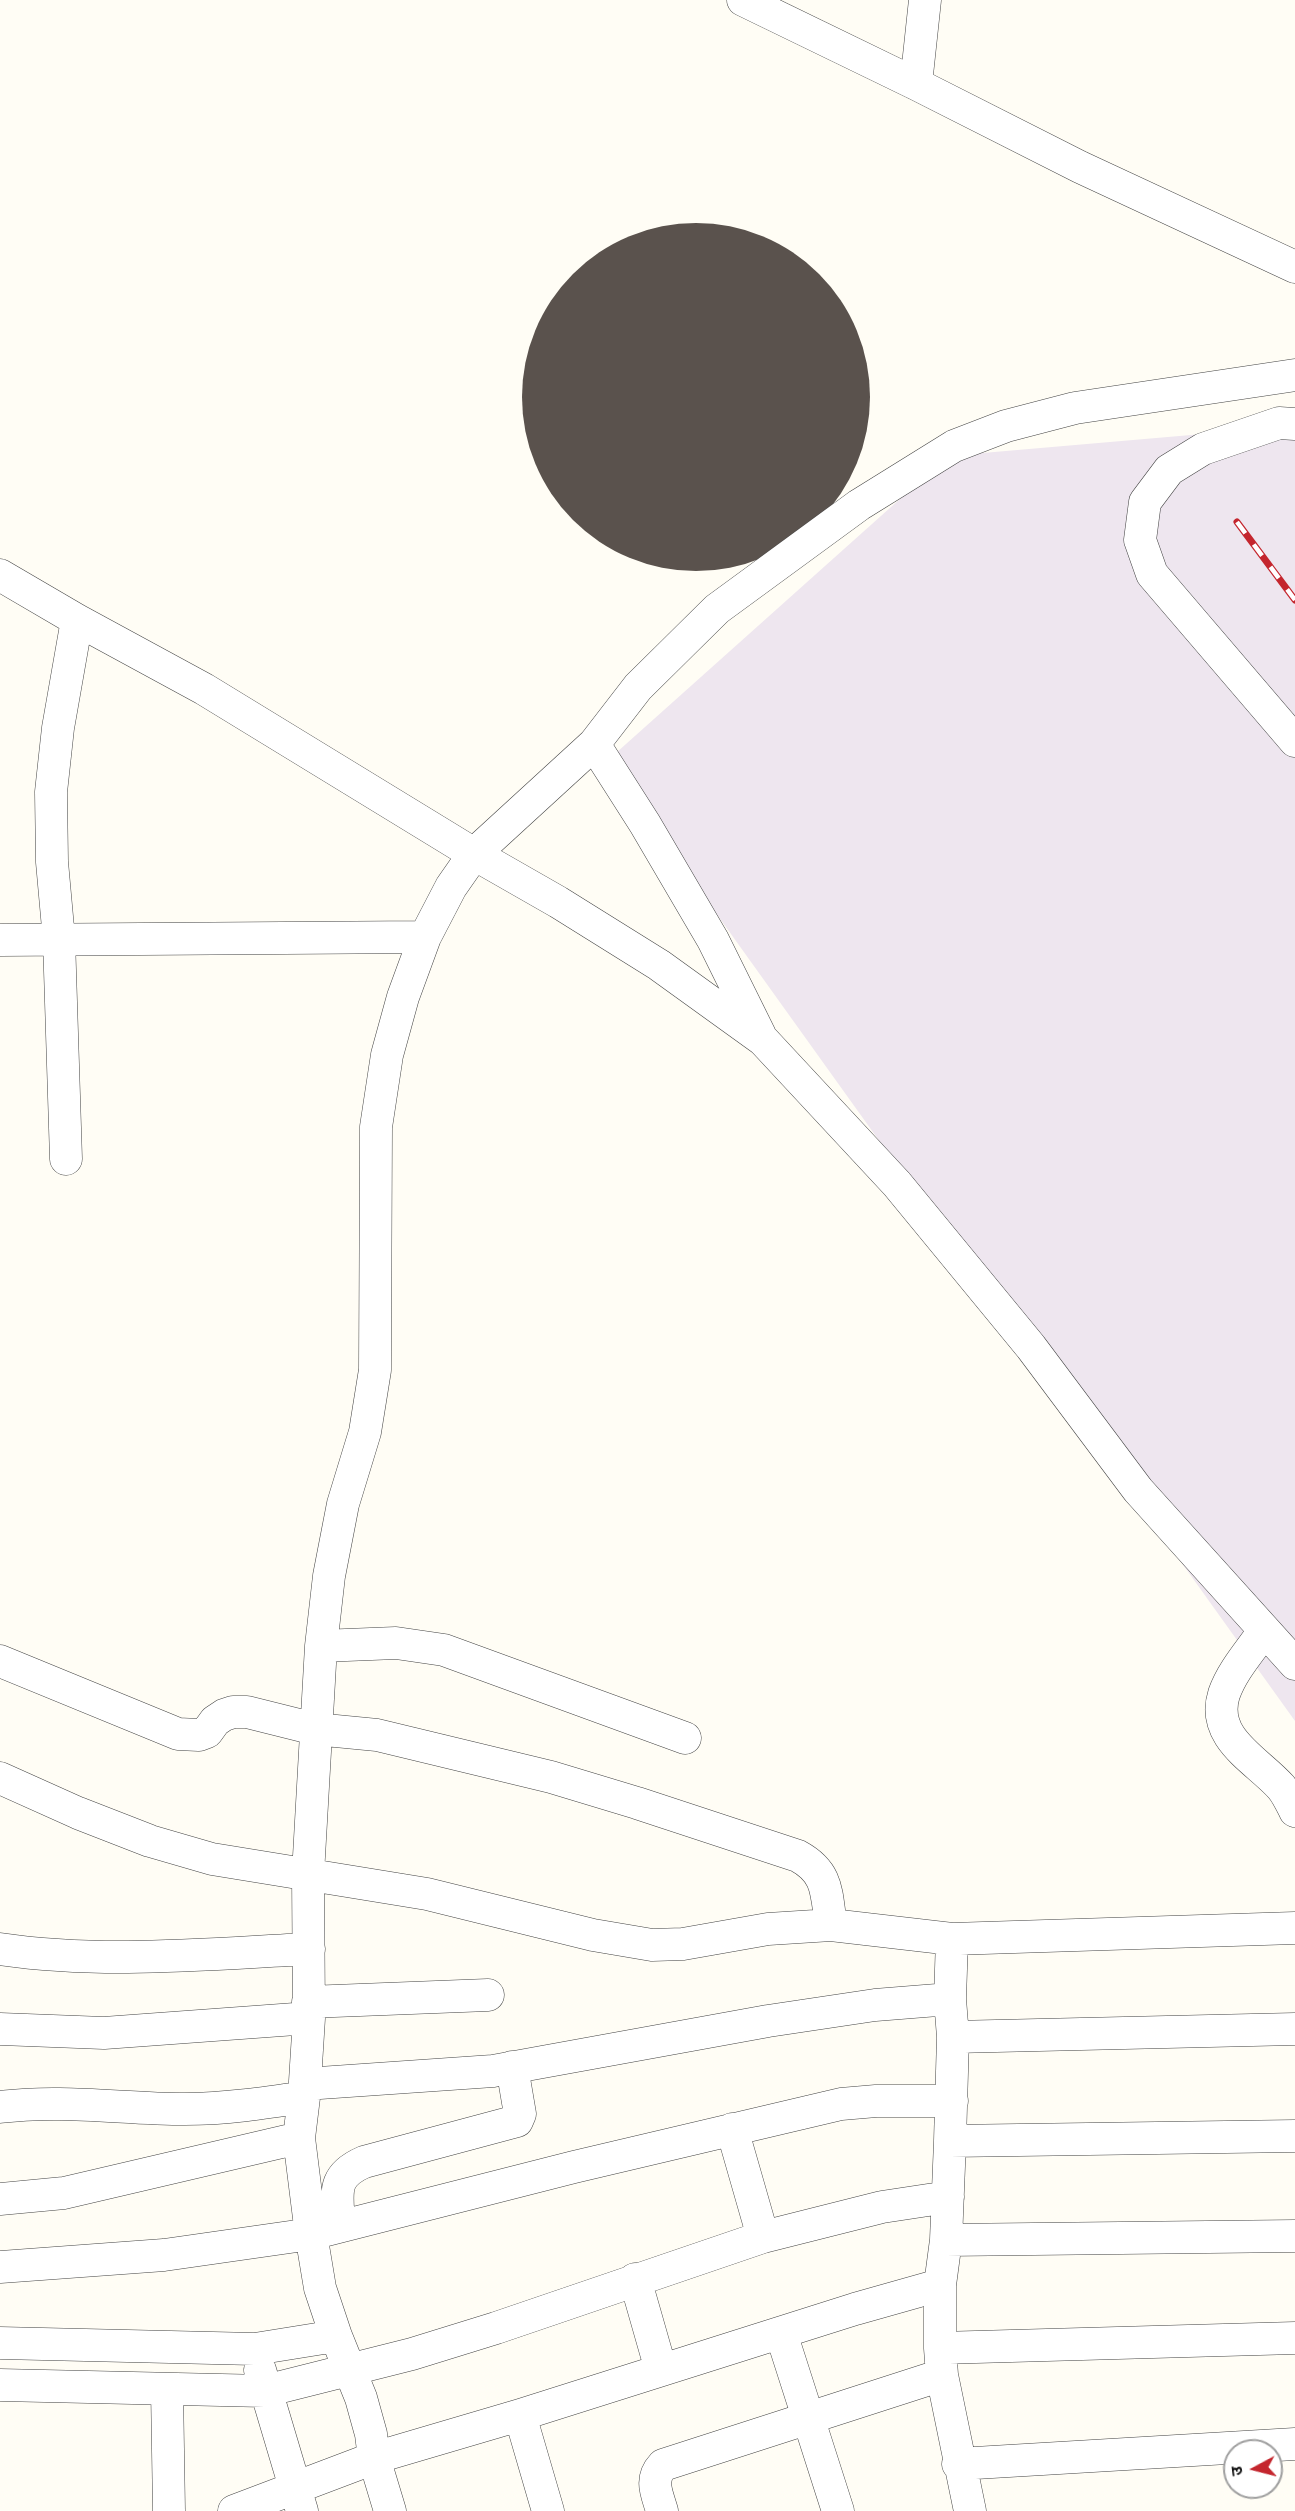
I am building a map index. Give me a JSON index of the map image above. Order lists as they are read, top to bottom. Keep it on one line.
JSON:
{"north":"left"}
